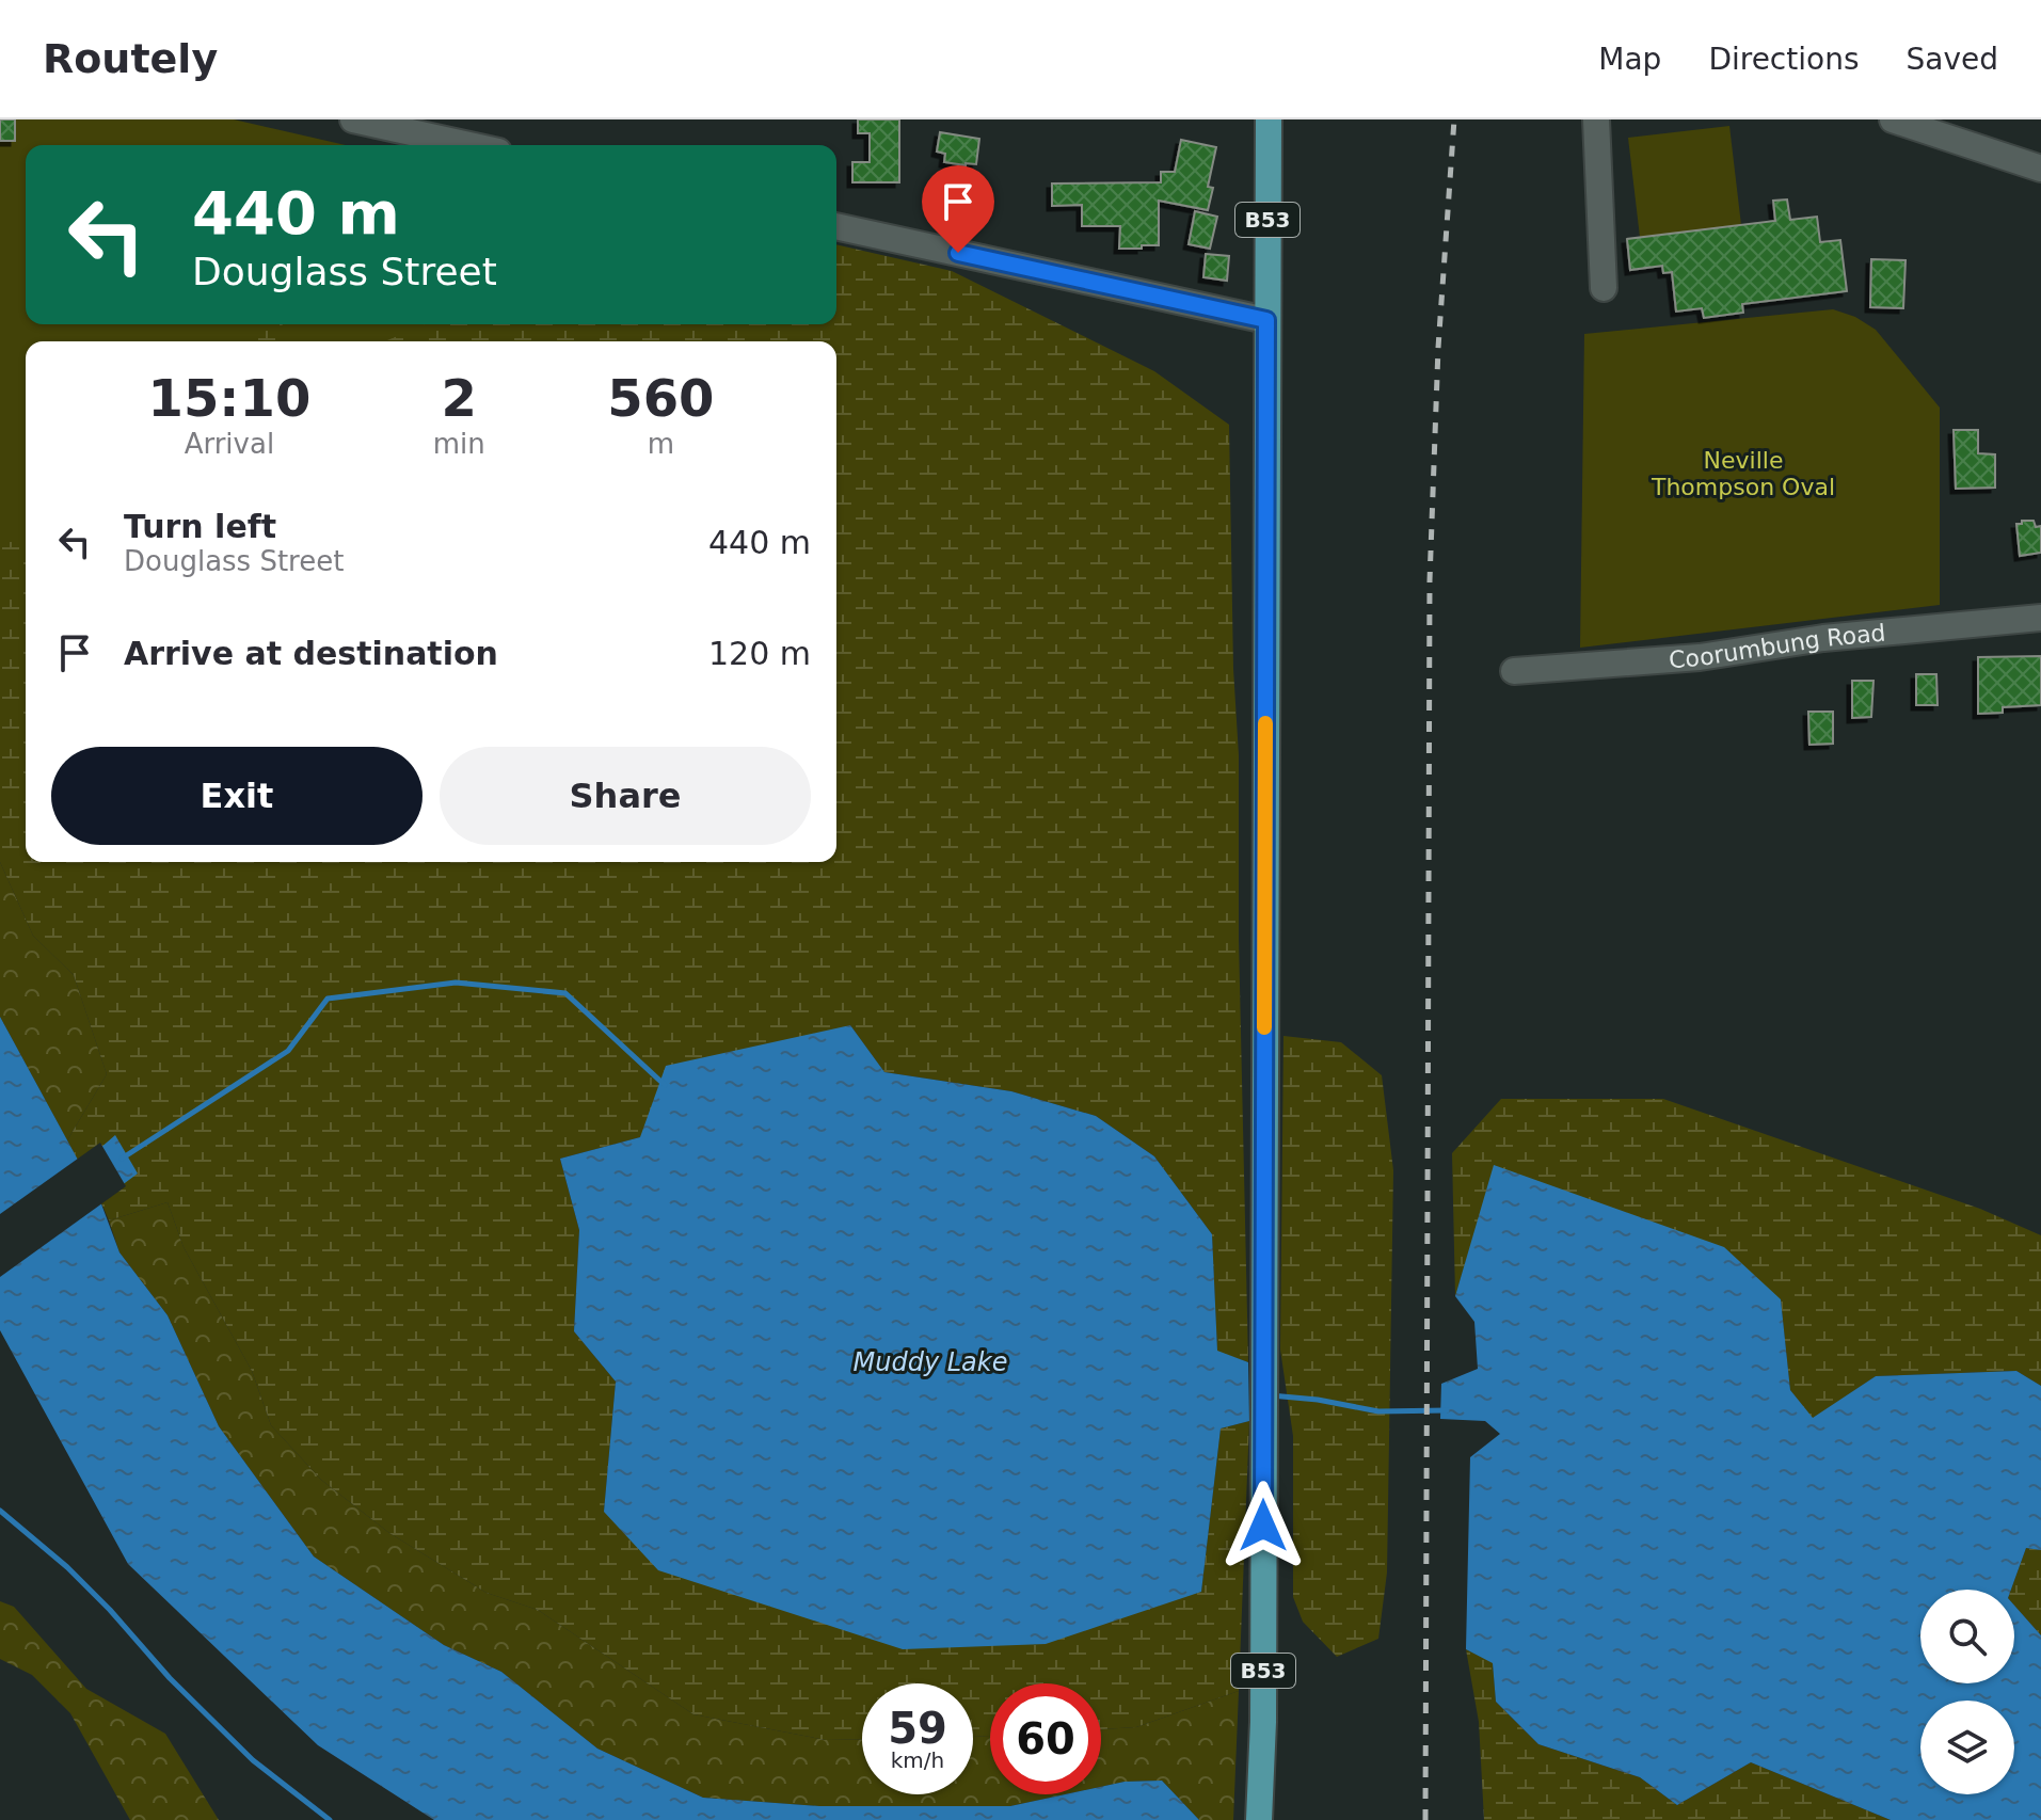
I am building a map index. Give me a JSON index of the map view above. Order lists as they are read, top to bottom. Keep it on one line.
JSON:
{"streets":{"main road":["B53"],"street":["Coorumbung Road"]},"water":["Muddy Lake"],"parks":["Neville Thompson Oval"],"page":{"header":"Routely","nav":["Map","Directions","Saved"],"turn":["440 m","Douglass Street"],"eta":["15:10","Arrival","2","min","560","m"],"list":[{"name":"Turn left","note":"Douglass Street","value":"440 m"},{"name":"Arrive at destination","value":"120 m"}],"buttons":["Exit","Share"],"speed":"59 km/h","limit":"60"}}
